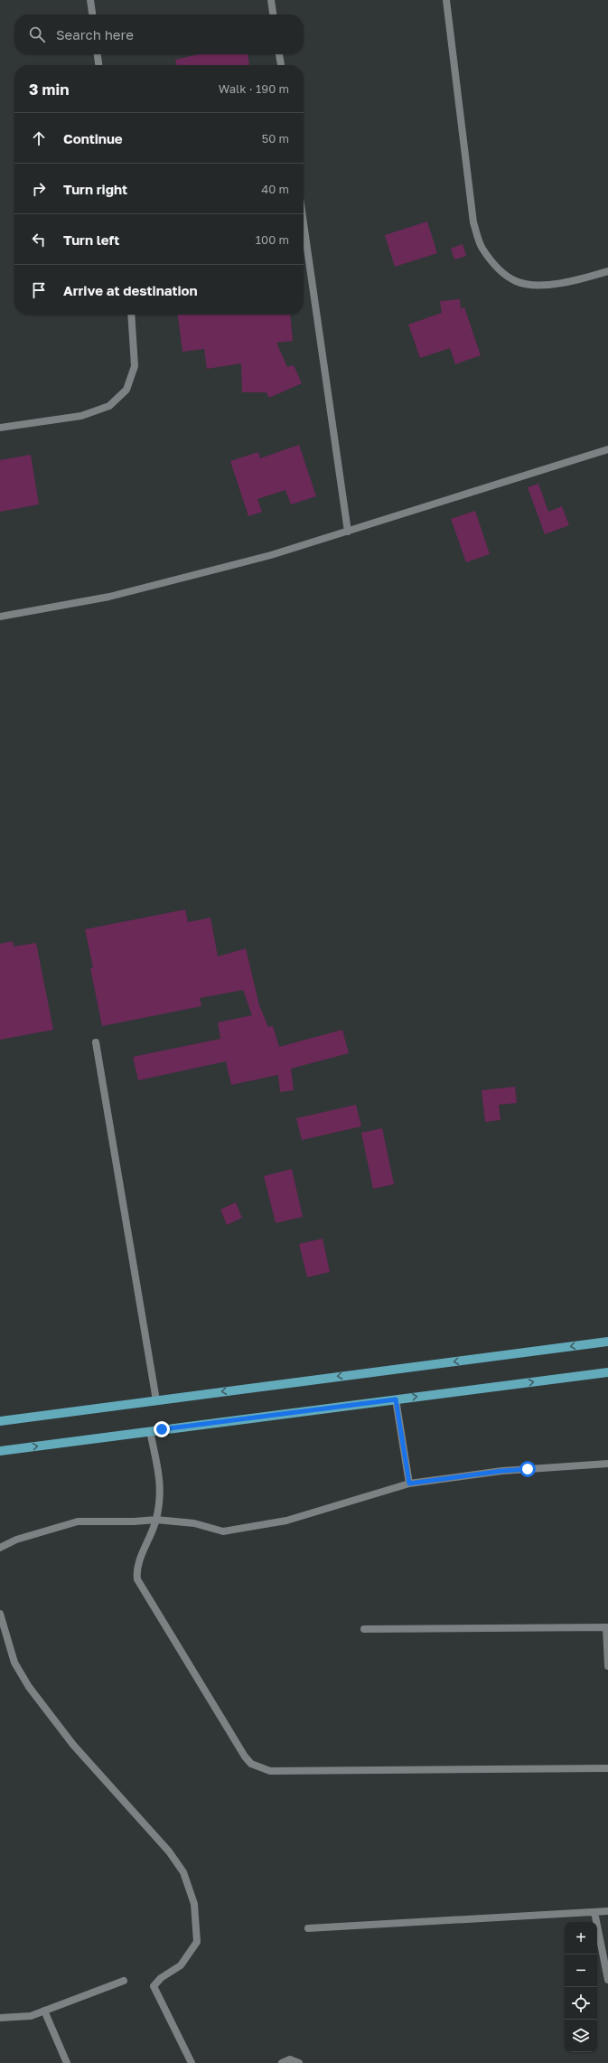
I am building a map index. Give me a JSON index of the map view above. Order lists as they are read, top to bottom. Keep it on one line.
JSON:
{"page":{"search":"Search here","heading":["3 min","Walk · 190 m"],"list":[["Continue","50 m"],["Turn right","40 m"],["Turn left","100 m"],"Arrive at destination"],"map_buttons":["+","−"]}}
